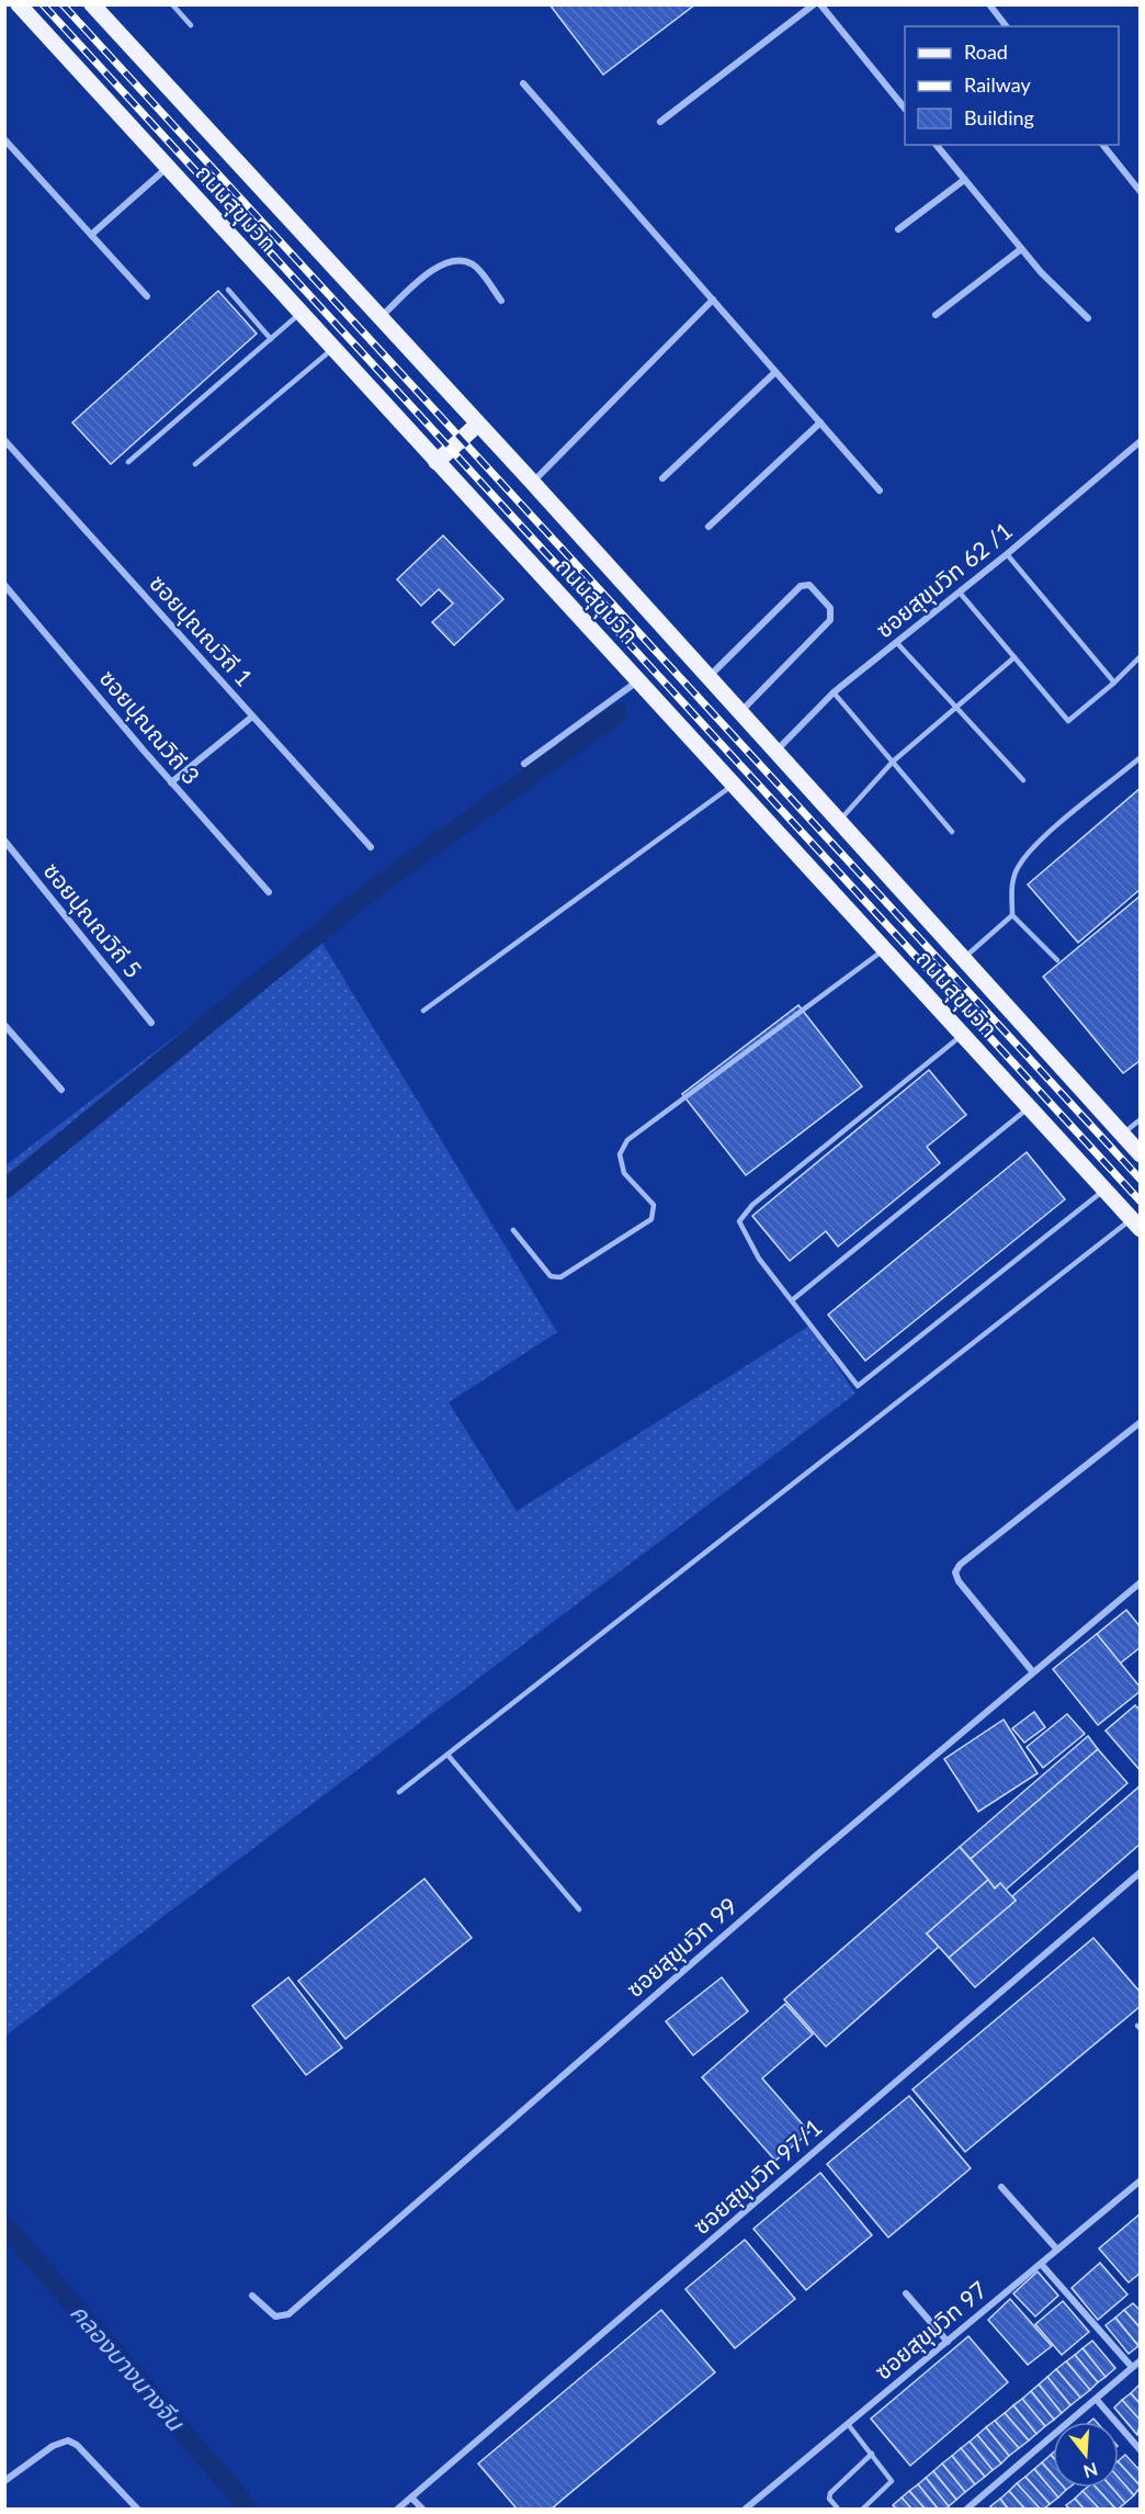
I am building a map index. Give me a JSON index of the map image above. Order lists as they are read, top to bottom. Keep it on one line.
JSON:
{"streets":{"main road":["ถนนสุขุมวิท"],"street":["ซอยสุขุมวิท 62 /1","ซอยปุณณวิถี 1","ซอยปุณณวิถี 3","ซอยปุณณวิถี 5","ซอยสุขุมวิท 99","ซอยสุขุมวิท 97/1","ซอยสุขุมวิท 97"]},"crossings":[["ถนนสุขุมวิท","ซอยสุขุมวิท 62 /1"]],"water":["คลองบางนางจีน"],"legend":["Road","Railway","Building"],"north":"bottom"}
